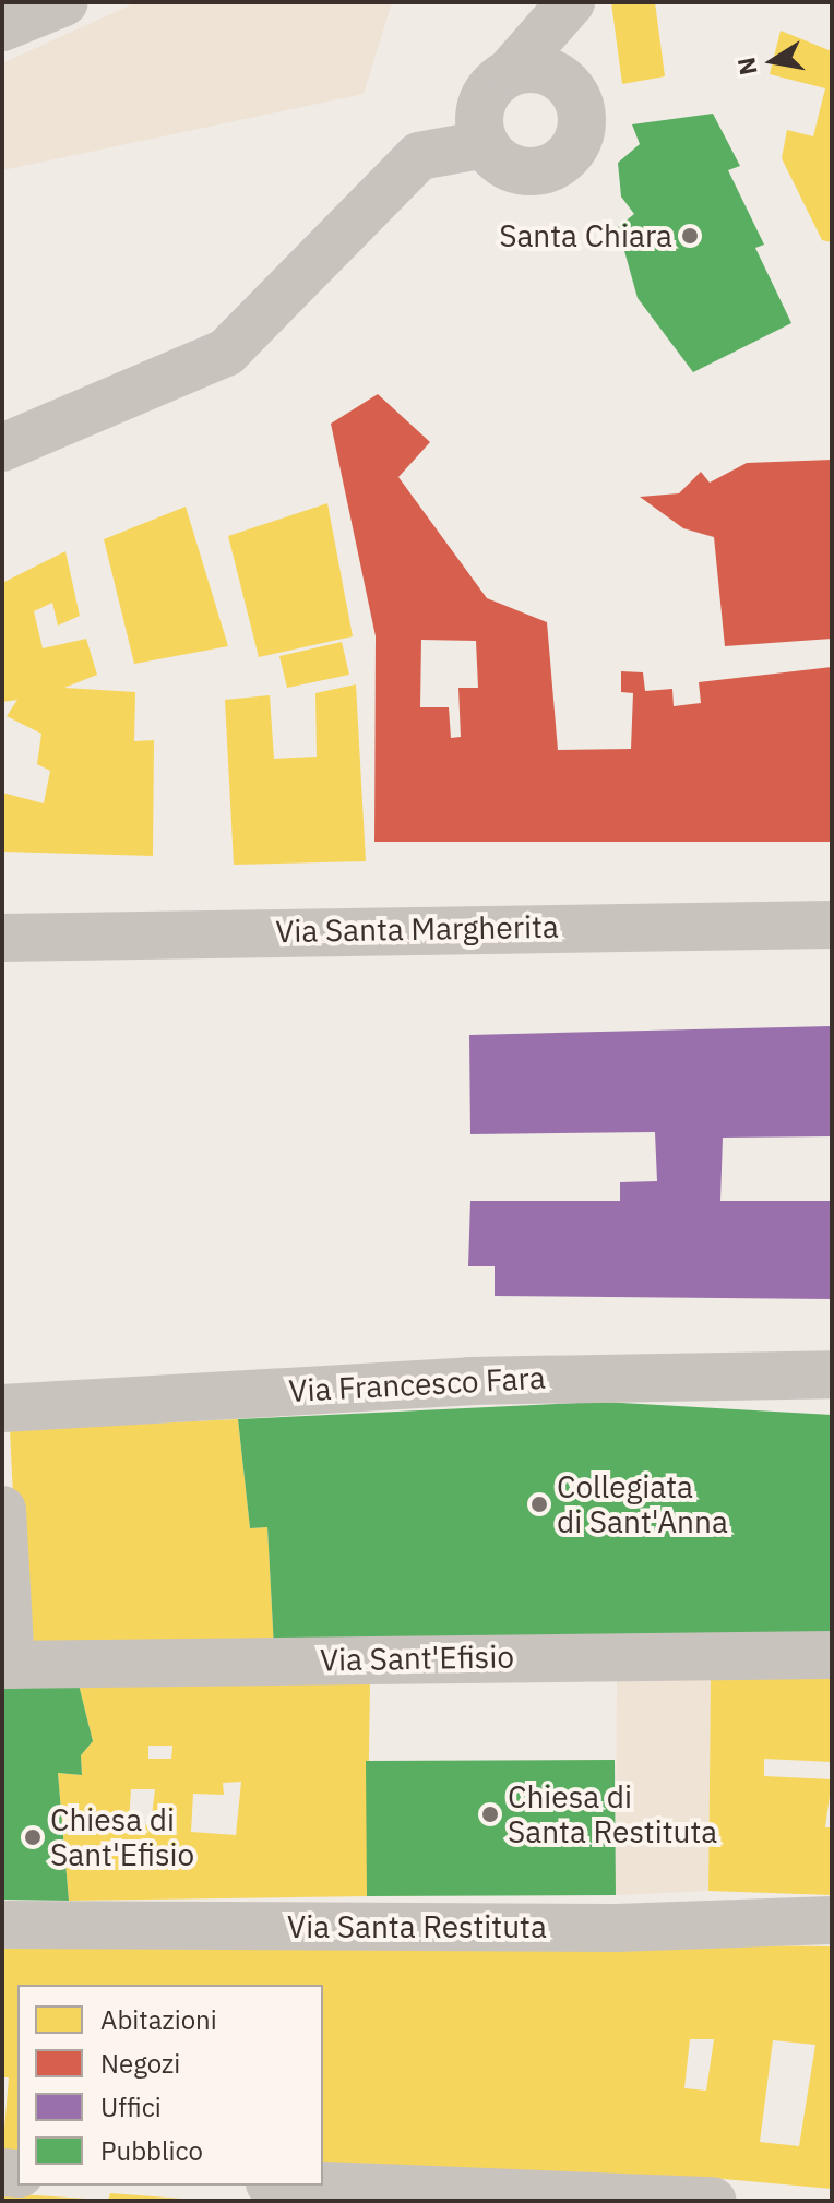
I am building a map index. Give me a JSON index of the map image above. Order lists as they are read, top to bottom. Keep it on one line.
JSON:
{"streets":{"street":["Via Santa Margherita","Via Francesco Fara","Via Sant'Efisio","Via Santa Restituta"]},"places":["Santa Chiara","Collegiata di Sant'Anna","Chiesa di Santa Restituta","Chiesa di Sant'Efisio"],"legend":["Abitazioni","Negozi","Uffici","Pubblico"],"north":"left"}
